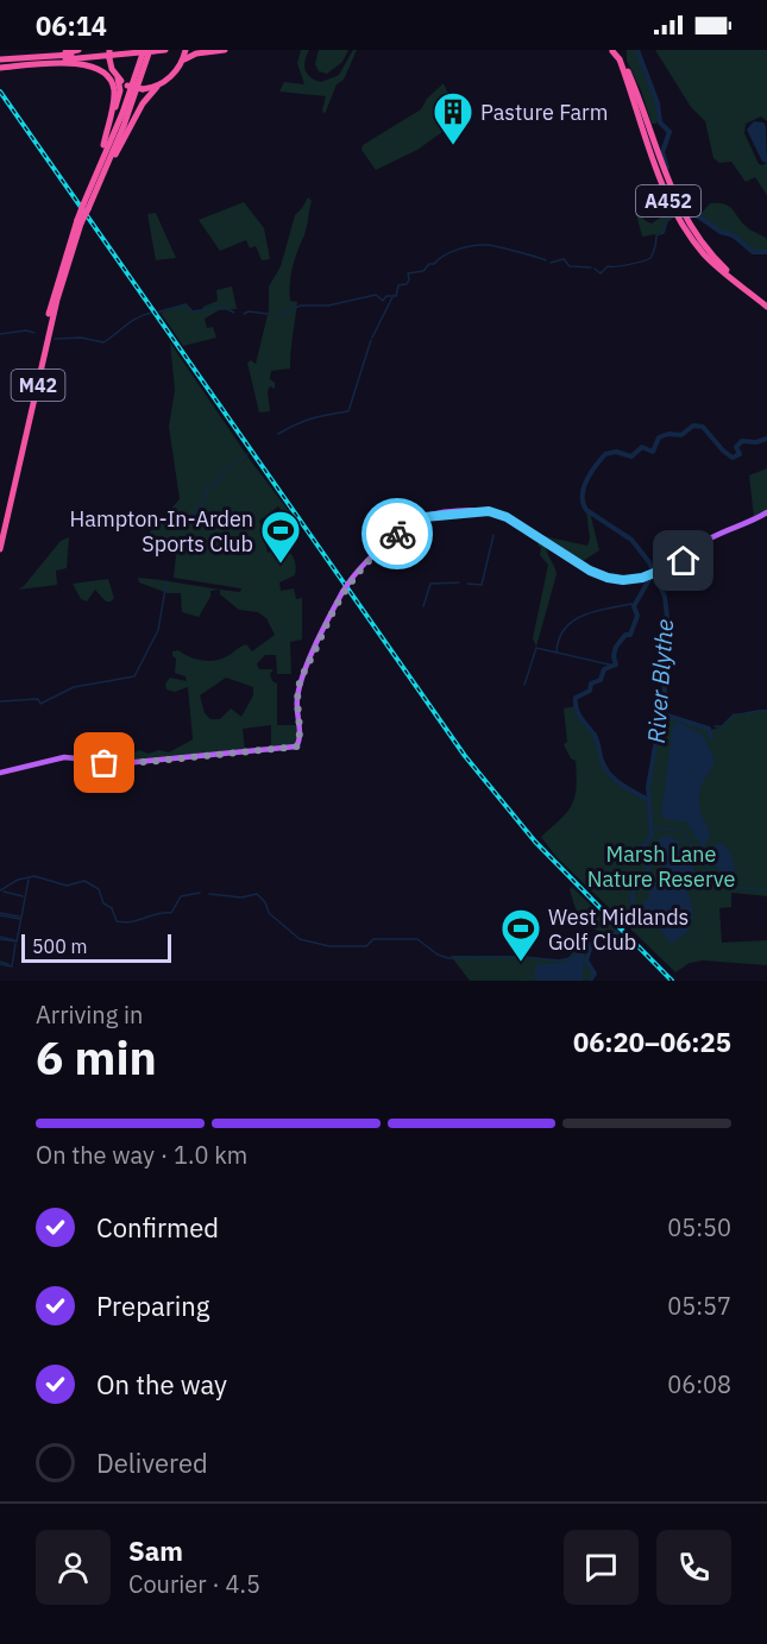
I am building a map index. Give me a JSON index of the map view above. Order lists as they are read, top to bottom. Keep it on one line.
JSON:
{"streets":{"highway":["A452","M42"]},"water":["River Blythe"],"parks":["Marsh Lane Nature Reserve"],"places":{"building":["Pasture Farm"],"sports":["Hampton-In-Arden Sports Club","West Midlands Golf Club"]},"scale_bar":"500 m","page":{"status":"06:14","scale":"500 m","heading":["6 min","Arriving in","06:20–06:25"],"panel":["Sam","Courier · 4.5"],"bar":"On the way · 1.0 km","list":[["Confirmed","05:50"],["Preparing","05:57"],["On the way","06:08"],"Delivered"]}}
